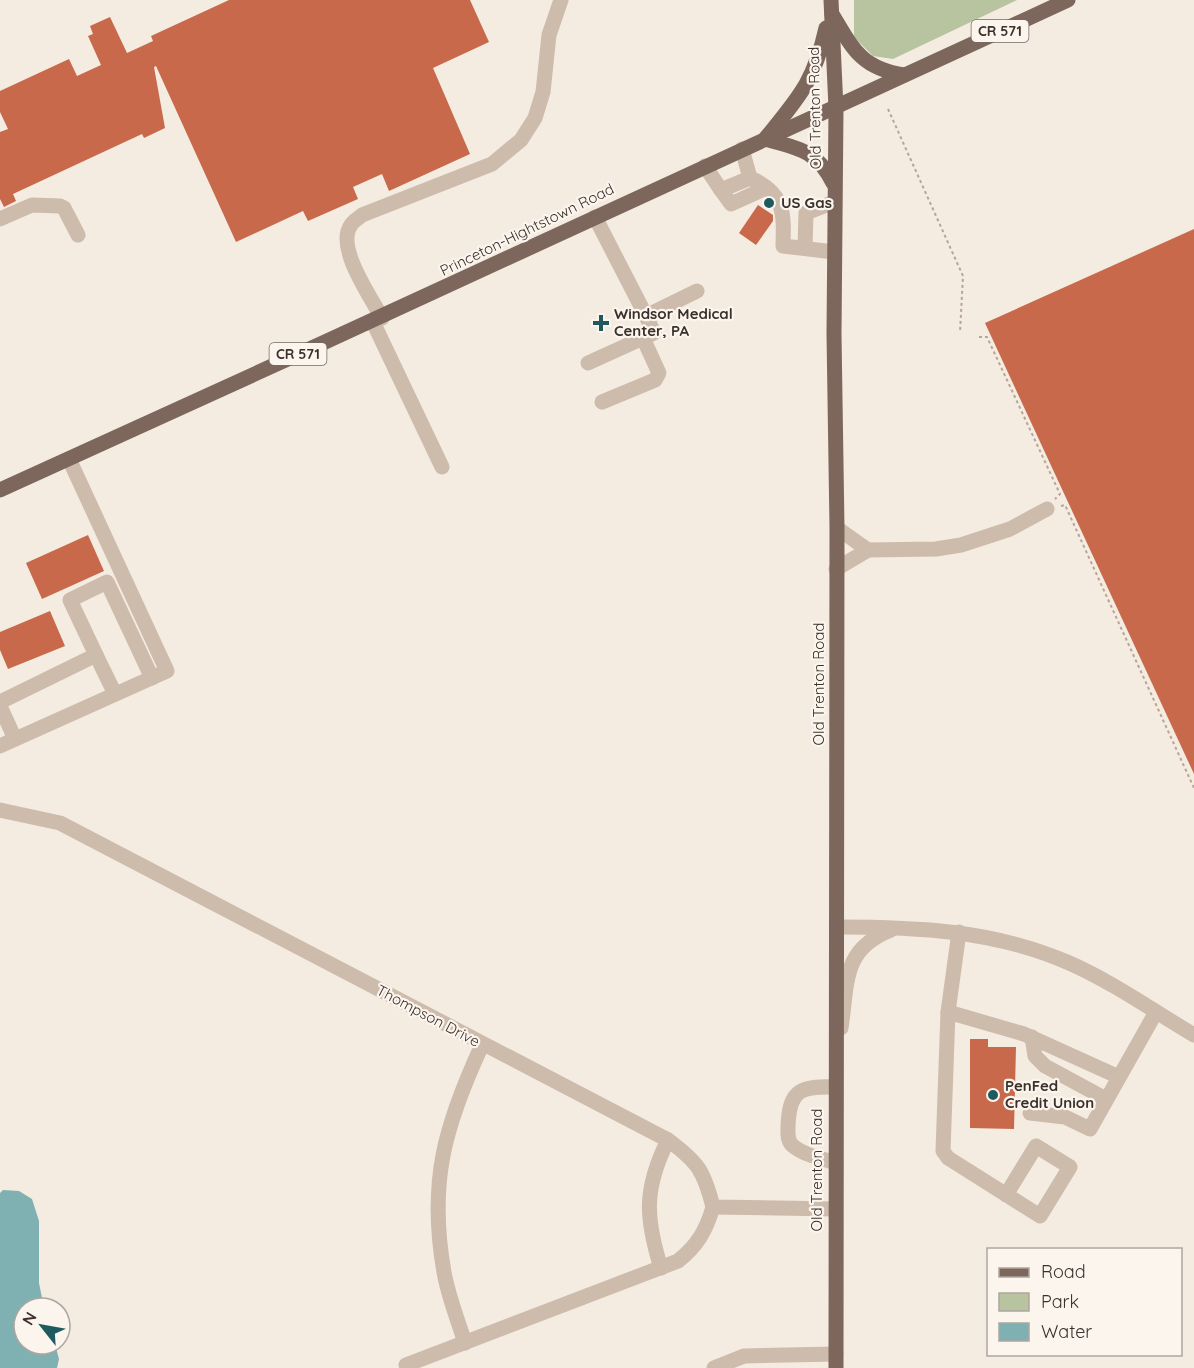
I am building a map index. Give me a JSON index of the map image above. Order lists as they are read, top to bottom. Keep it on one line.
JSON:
{"streets":{"main road":["CR 571","Old Trenton Road","Princeton-Hightstown Road"],"street":["Thompson Drive"]},"crossings":[["Old Trenton Road","Princeton-Hightstown Road"]],"places":{"other":["US Gas","PenFed Credit Union"],"health":["Windsor Medical Center, PA"]},"legend":["Road","Park","Water"],"north":"top left"}
